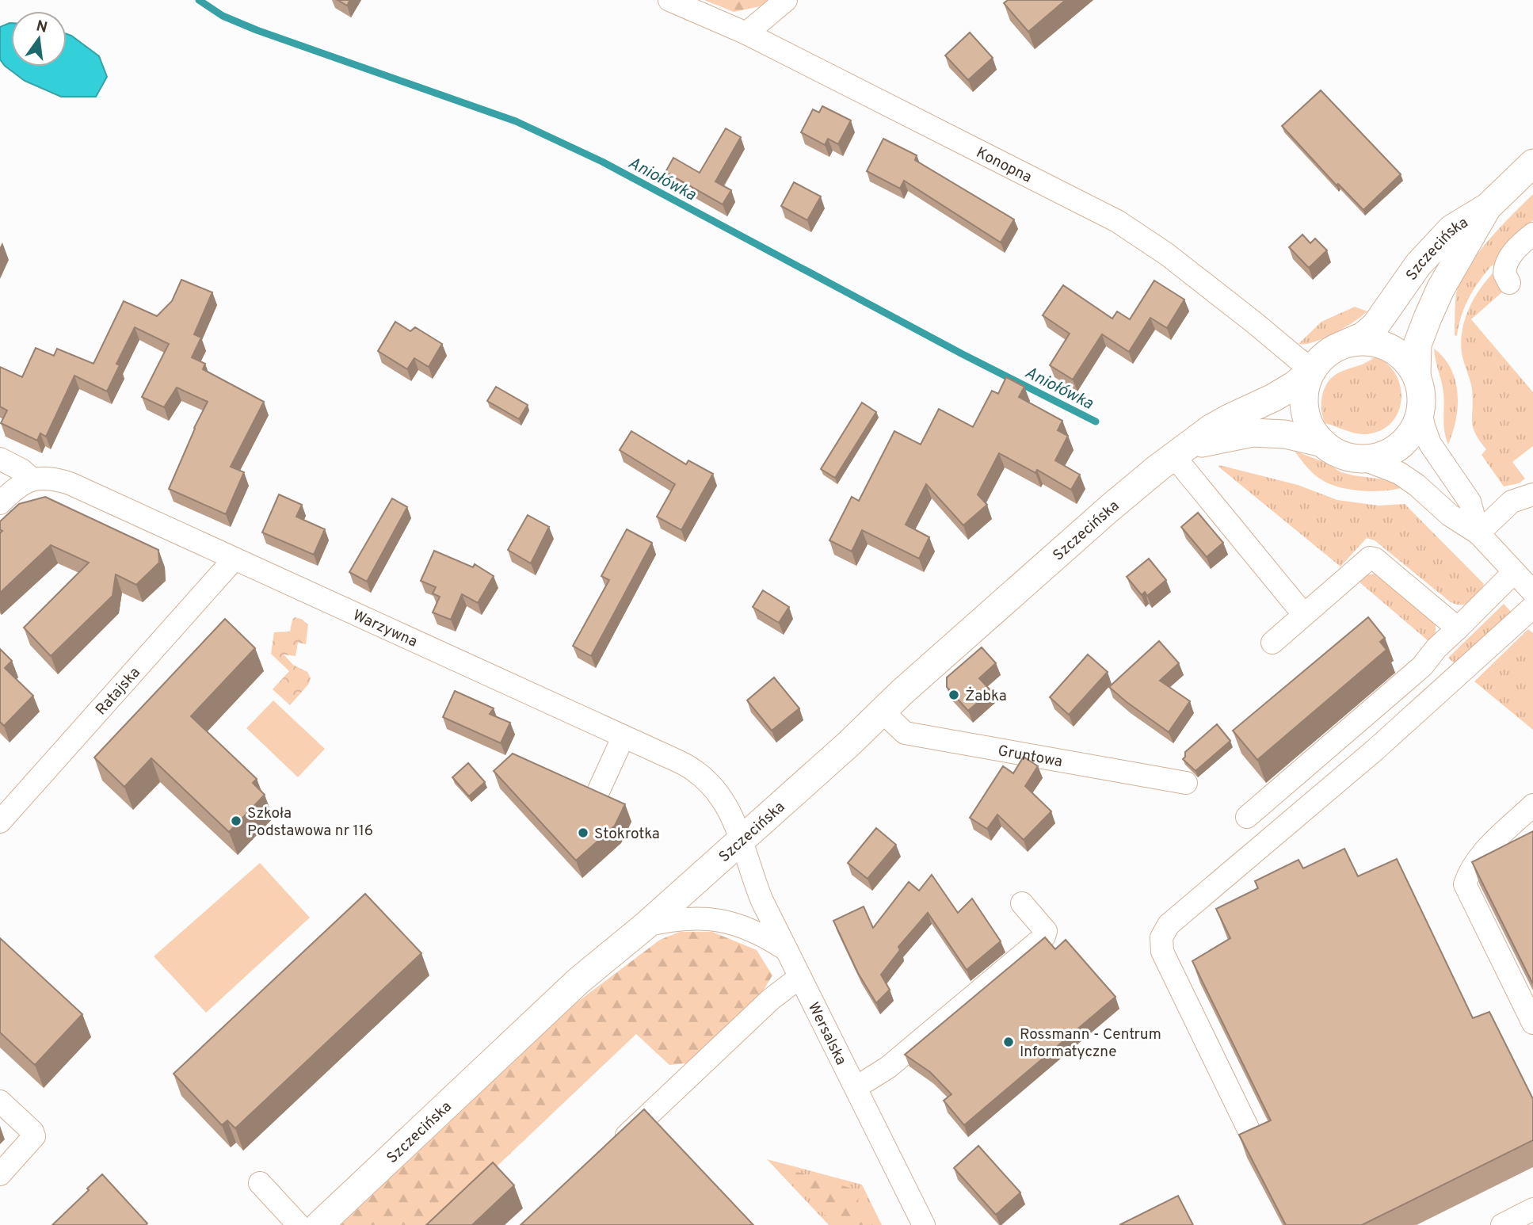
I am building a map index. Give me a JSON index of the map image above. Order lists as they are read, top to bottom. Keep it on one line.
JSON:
{"streets":{"main road":["Szczecińska"],"street":["Konopna","Warzywna","Ratajska","Gruntowa","Wersalska"]},"crossings":[["Konopna","Szczecińska"],["Szczecińska","Warzywna"],["Szczecińska","Gruntowa"],["Szczecińska","Wersalska"],["Warzywna","Ratajska"],["Warzywna","Wersalska"]],"water":["Aniołówka"],"places":["Żabka","Szkoła Podstawowa nr 116","Stokrotka","Rossmann - Centrum Informatyczne"],"north":"top"}
